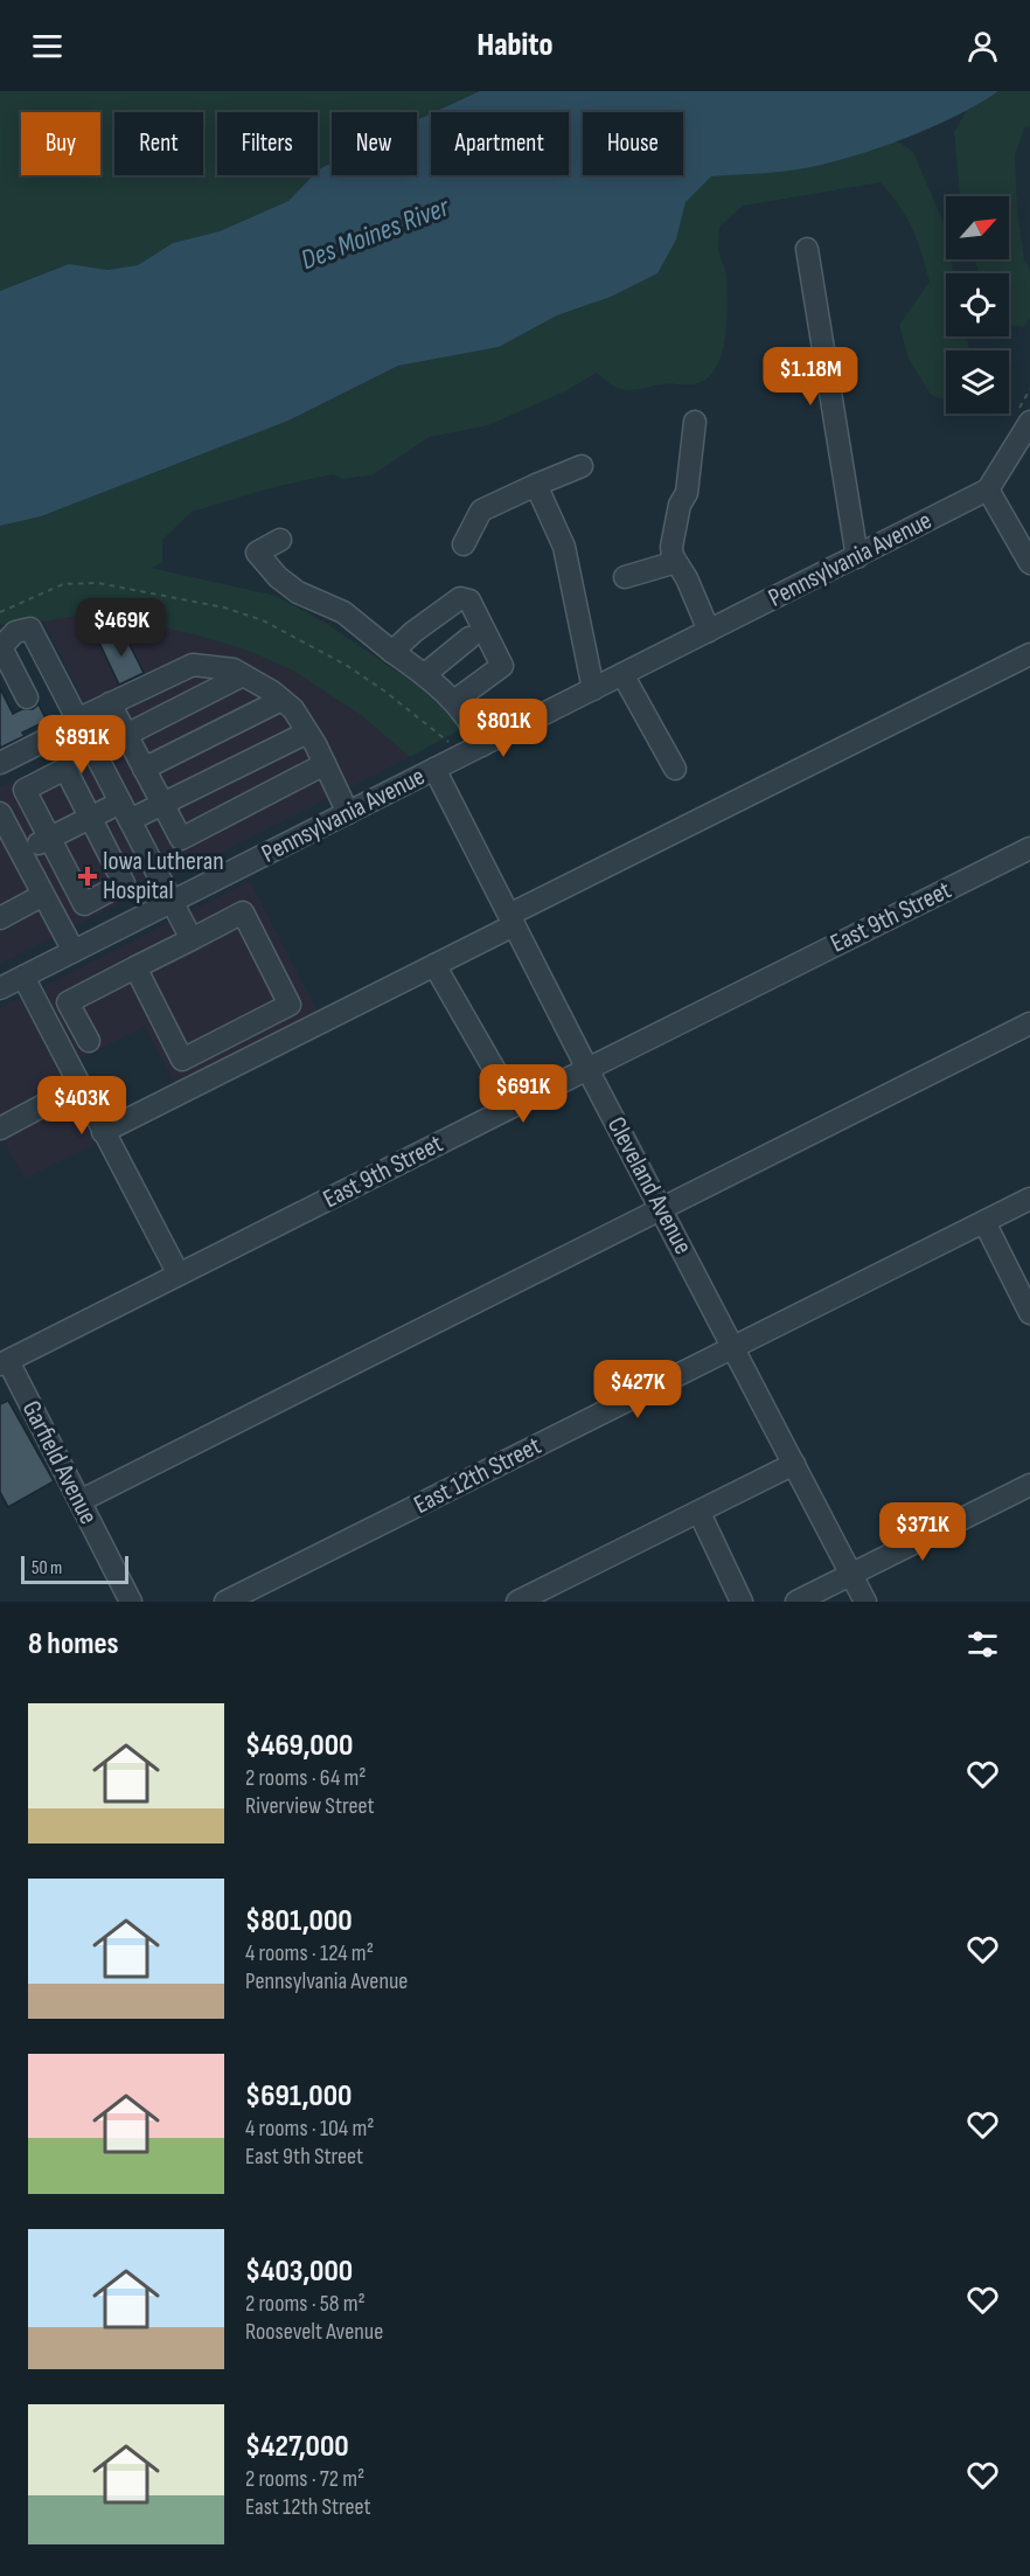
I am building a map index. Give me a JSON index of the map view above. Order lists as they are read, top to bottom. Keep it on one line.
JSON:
{"streets":{"street":["Pennsylvania Avenue","East 9th Street","Cleveland Avenue","Garfield Avenue","East 12th Street"]},"crossings":[["Pennsylvania Avenue","Cleveland Avenue"],["East 9th Street","Cleveland Avenue"],["East 9th Street","Garfield Avenue"],["Cleveland Avenue","East 12th Street"]],"water":["Des Moines River"],"places":{"health":["Iowa Lutheran Hospital"]},"scale_bar":"50 m","north":"top right","page":{"header":"Habito","chip":["Buy","Rent","Filters","New","Apartment","House"],"price":["$1.18M","$469K","$801K","$891K","$691K","$403K","$427K","$371K"],"scale":"50 m","heading":"8 homes","list":[{"name":"$469,000","note":"2 rooms · 64 m² · Riverview Street"},{"name":"$801,000","note":"4 rooms · 124 m² · Pennsylvania Avenue"},{"name":"$691,000","note":"4 rooms · 104 m² · East 9th Street"},{"name":"$403,000","note":"2 rooms · 58 m² · Roosevelt Avenue"},{"name":"$427,000","note":"2 rooms · 72 m² · East 12th Street"}]}}
